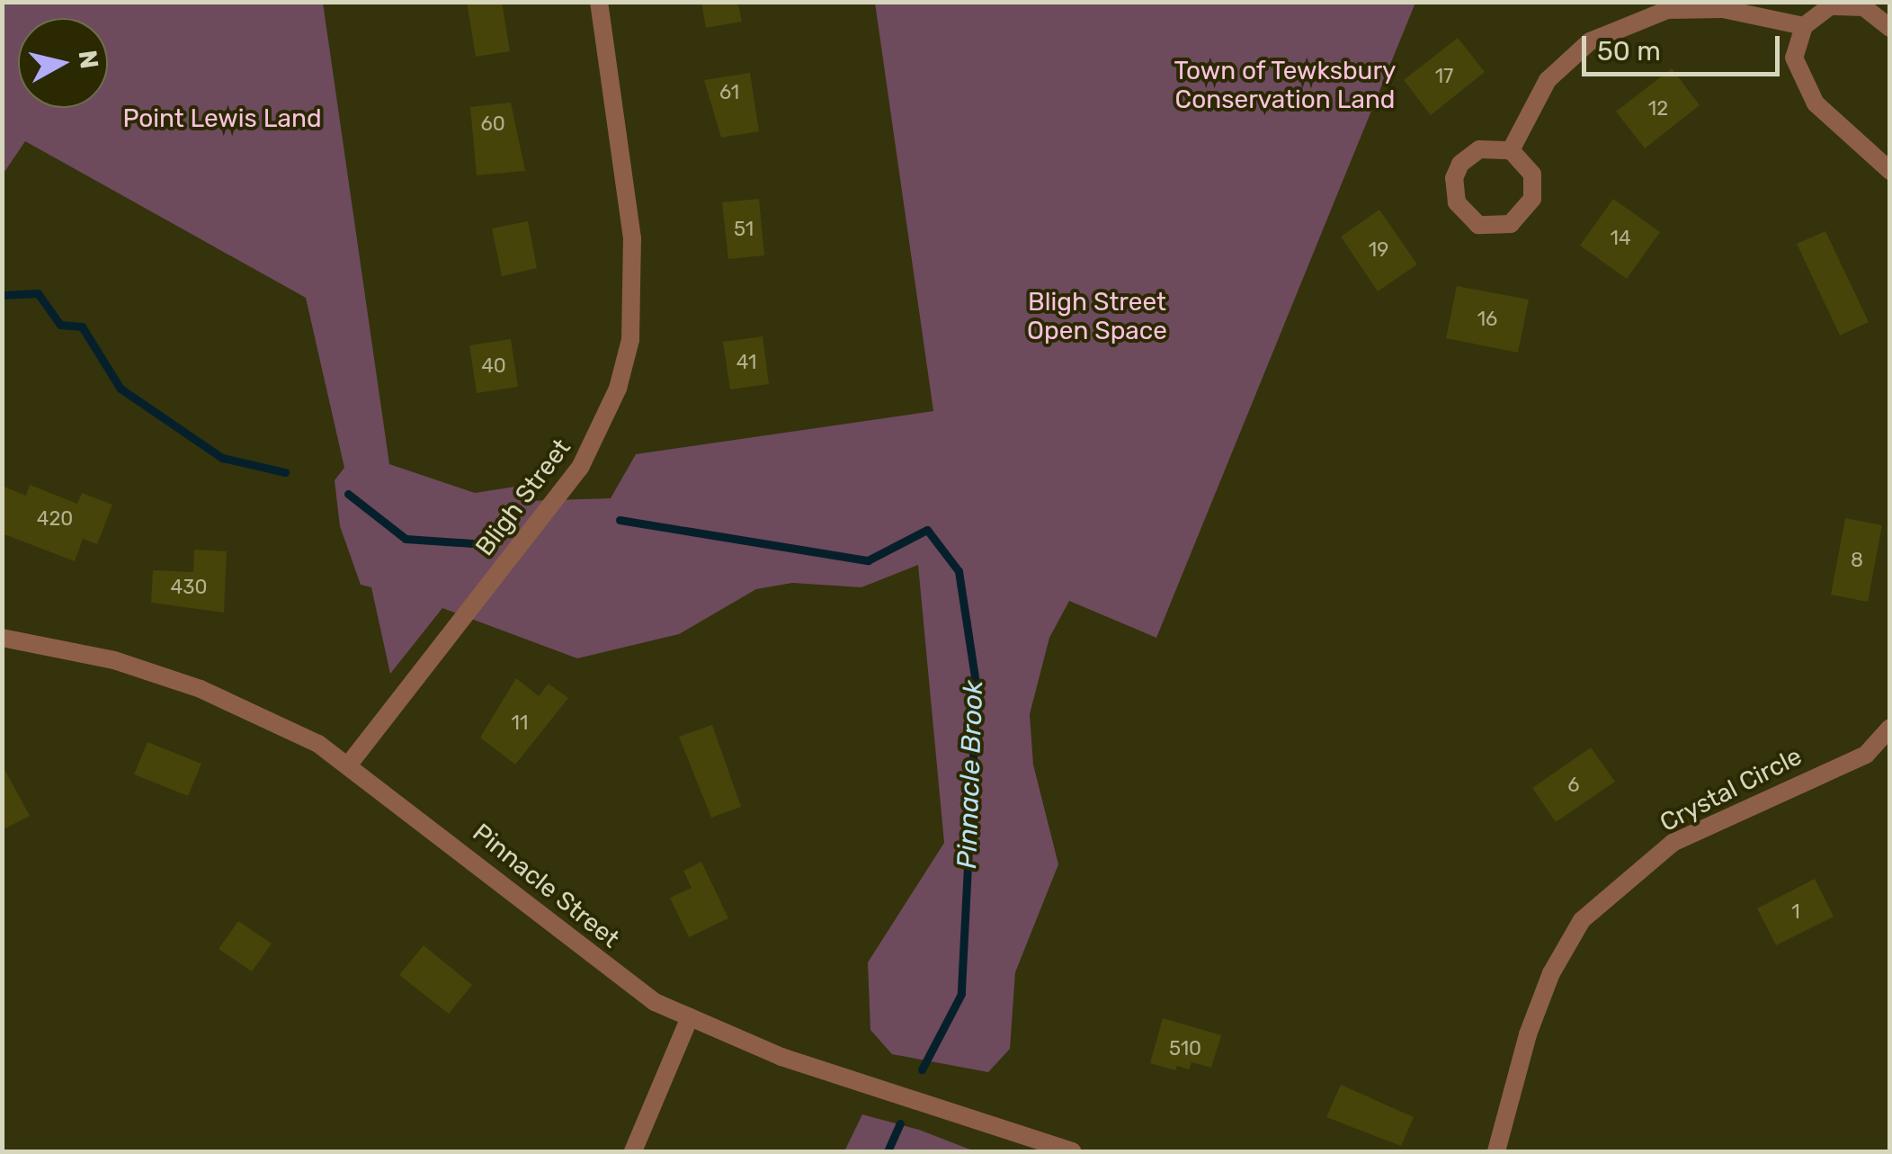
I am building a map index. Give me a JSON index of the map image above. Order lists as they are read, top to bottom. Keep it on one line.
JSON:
{"streets":{"street":["Bligh Street","Crystal Circle","Pinnacle Street"]},"crossings":[["Bligh Street","Pinnacle Street"]],"water":["Pinnacle Brook"],"parks":["Town of Tewksbury Conservation Land","Point Lewis Land","Bligh Street Open Space"],"house_numbers":["17","61","12","60","51","14","19","16","41","40","420","8","430","11","6","1","510"],"scale_bar":"50 m","north":"right"}
